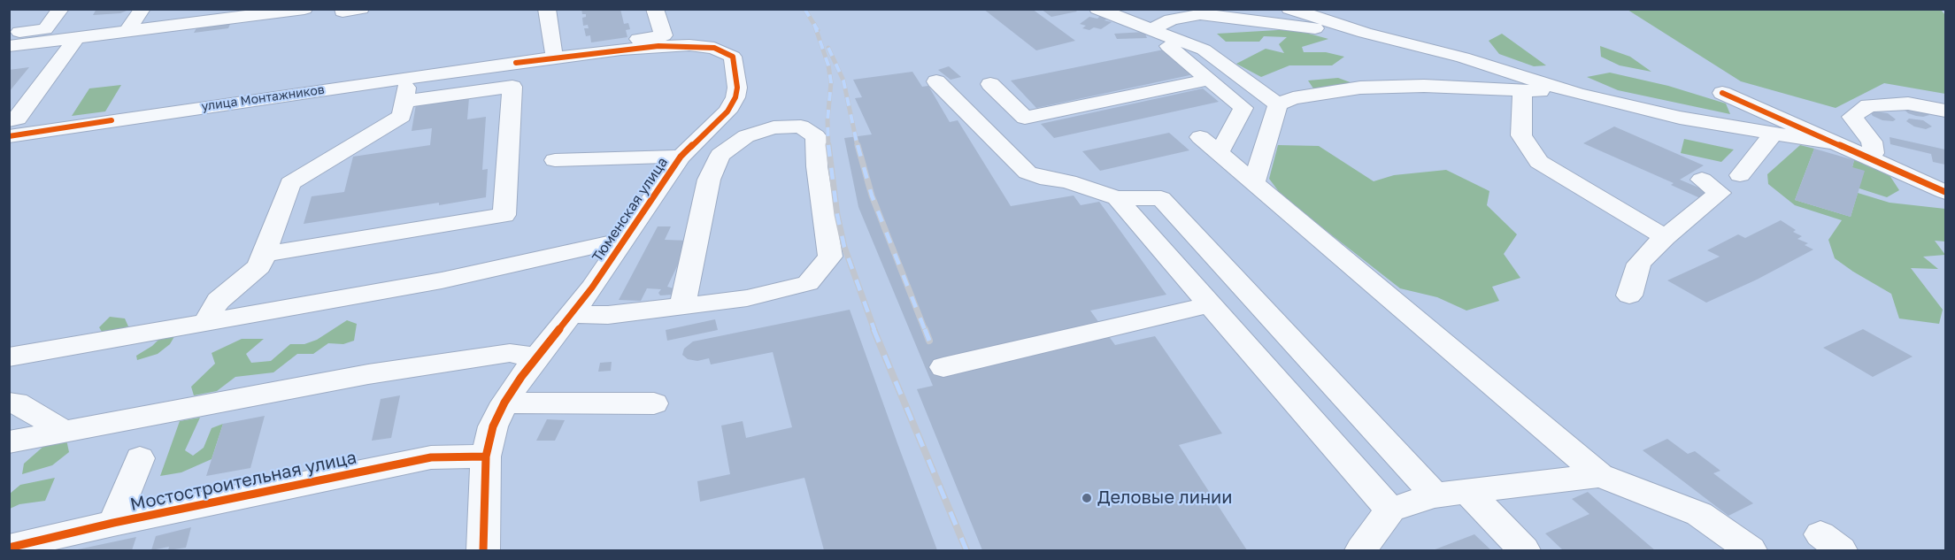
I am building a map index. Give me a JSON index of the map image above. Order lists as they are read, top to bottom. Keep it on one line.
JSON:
{"streets":{"street":["улица Монтажников","Тюменская улица","Мостостроительная улица"]},"crossings":[["улица Монтажников","Тюменская улица"],["Тюменская улица","Мостостроительная улица"]],"places":["Деловые линии"]}
